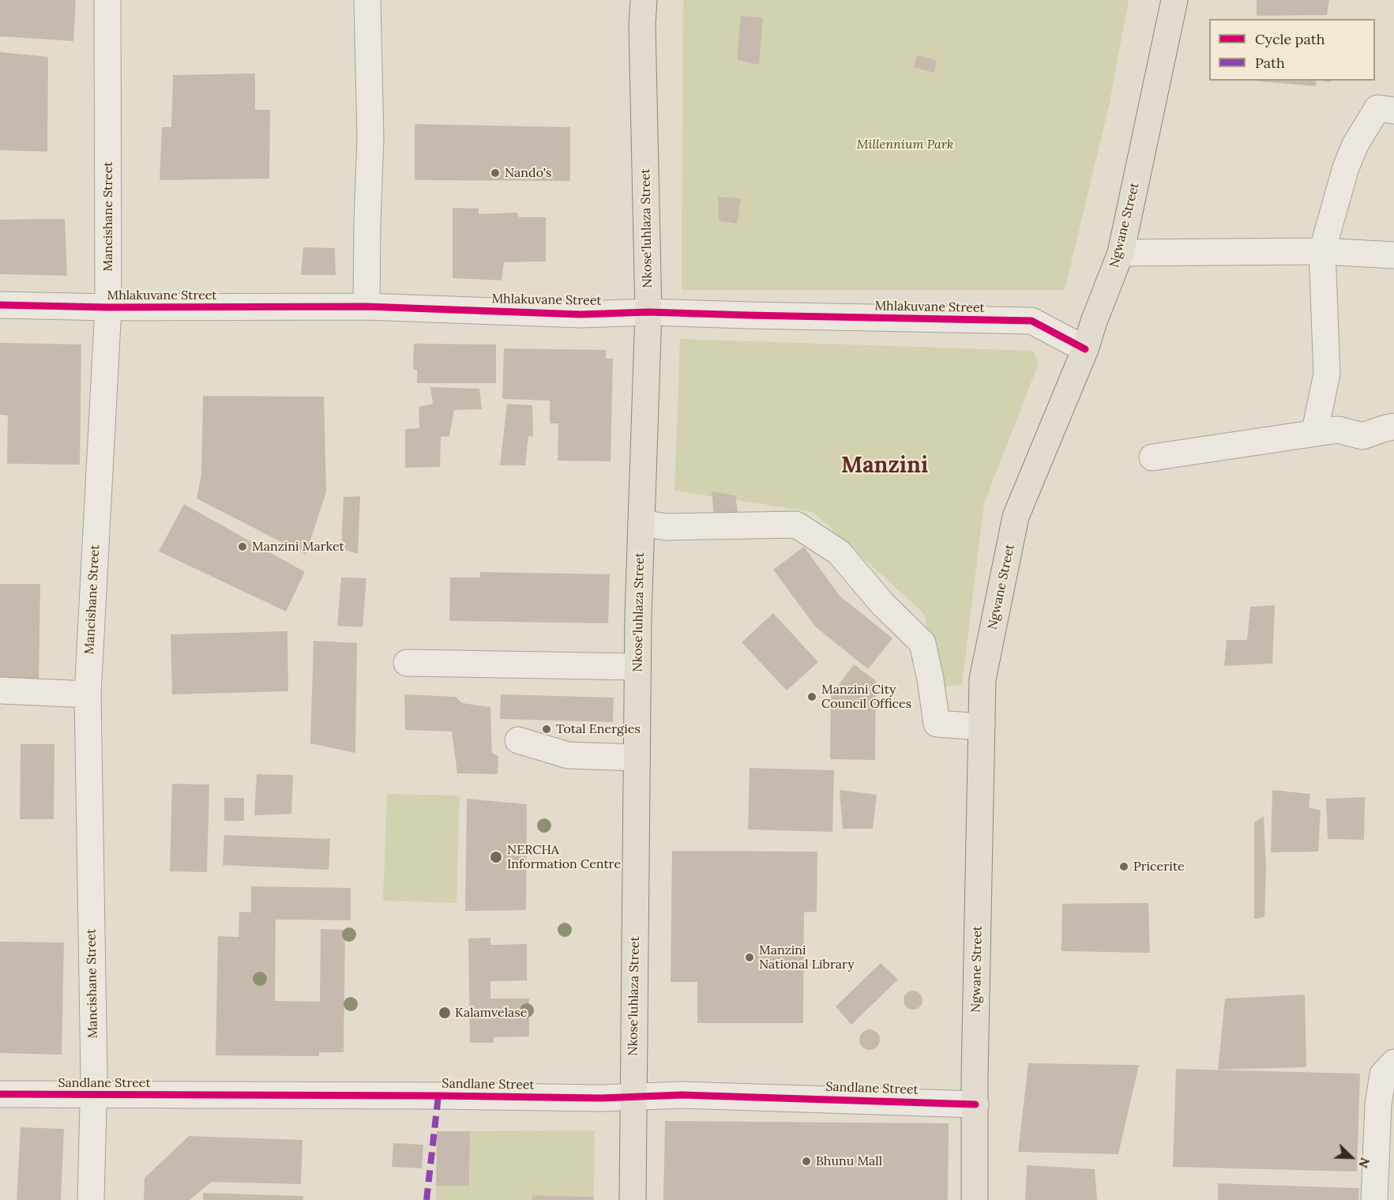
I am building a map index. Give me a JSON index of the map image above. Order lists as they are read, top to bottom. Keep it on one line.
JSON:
{"streets":{"main road":["Ngwane Street","Nkose'luhlaza Street"],"street":["Mancishane Street","Mhlakuvane Street","Sandlane Street"]},"crossings":[["Mancishane Street","Mhlakuvane Street"],["Mancishane Street","Sandlane Street"],["Ngwane Street","Mhlakuvane Street"],["Ngwane Street","Sandlane Street"],["Nkose'luhlaza Street","Mhlakuvane Street"],["Nkose'luhlaza Street","Sandlane Street"]],"districts":["Manzini"],"parks":["Millennium Park"],"places":["Nando's","Manzini Market","Manzini City Council Offices","Total Energies","NERCHA Information Centre","Pricerite","Manzini National Library","Kalamvelase","Bhunu Mall"],"legend":["Cycle path","Path"],"north":"bottom right"}
